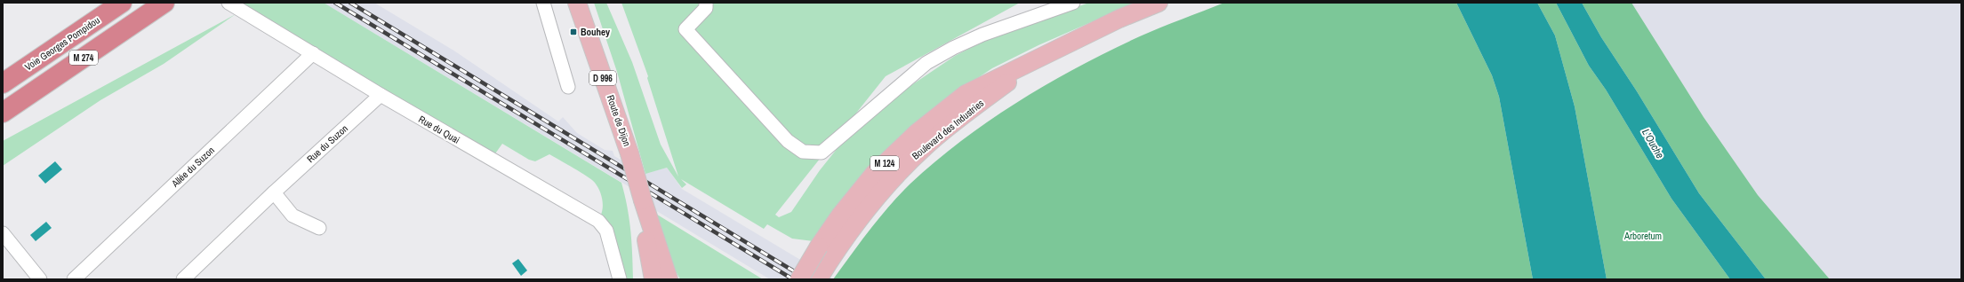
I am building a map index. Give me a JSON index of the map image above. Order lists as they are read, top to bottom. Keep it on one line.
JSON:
{"streets":{"highway":["Voie Georges Pompidou","M 274"],"main road":["D 996","Route de Dijon","Boulevard des Industries","M 124"],"street":["Rue du Quai","Rue du Suzon","Allée du Suzon"]},"crossings":[["Rue du Quai","Rue du Suzon"],["Rue du Quai","Allée du Suzon"]],"water":["L'Ouche"],"parks":["Arboretum"],"places":{"transit":["Bouhey"]}}
